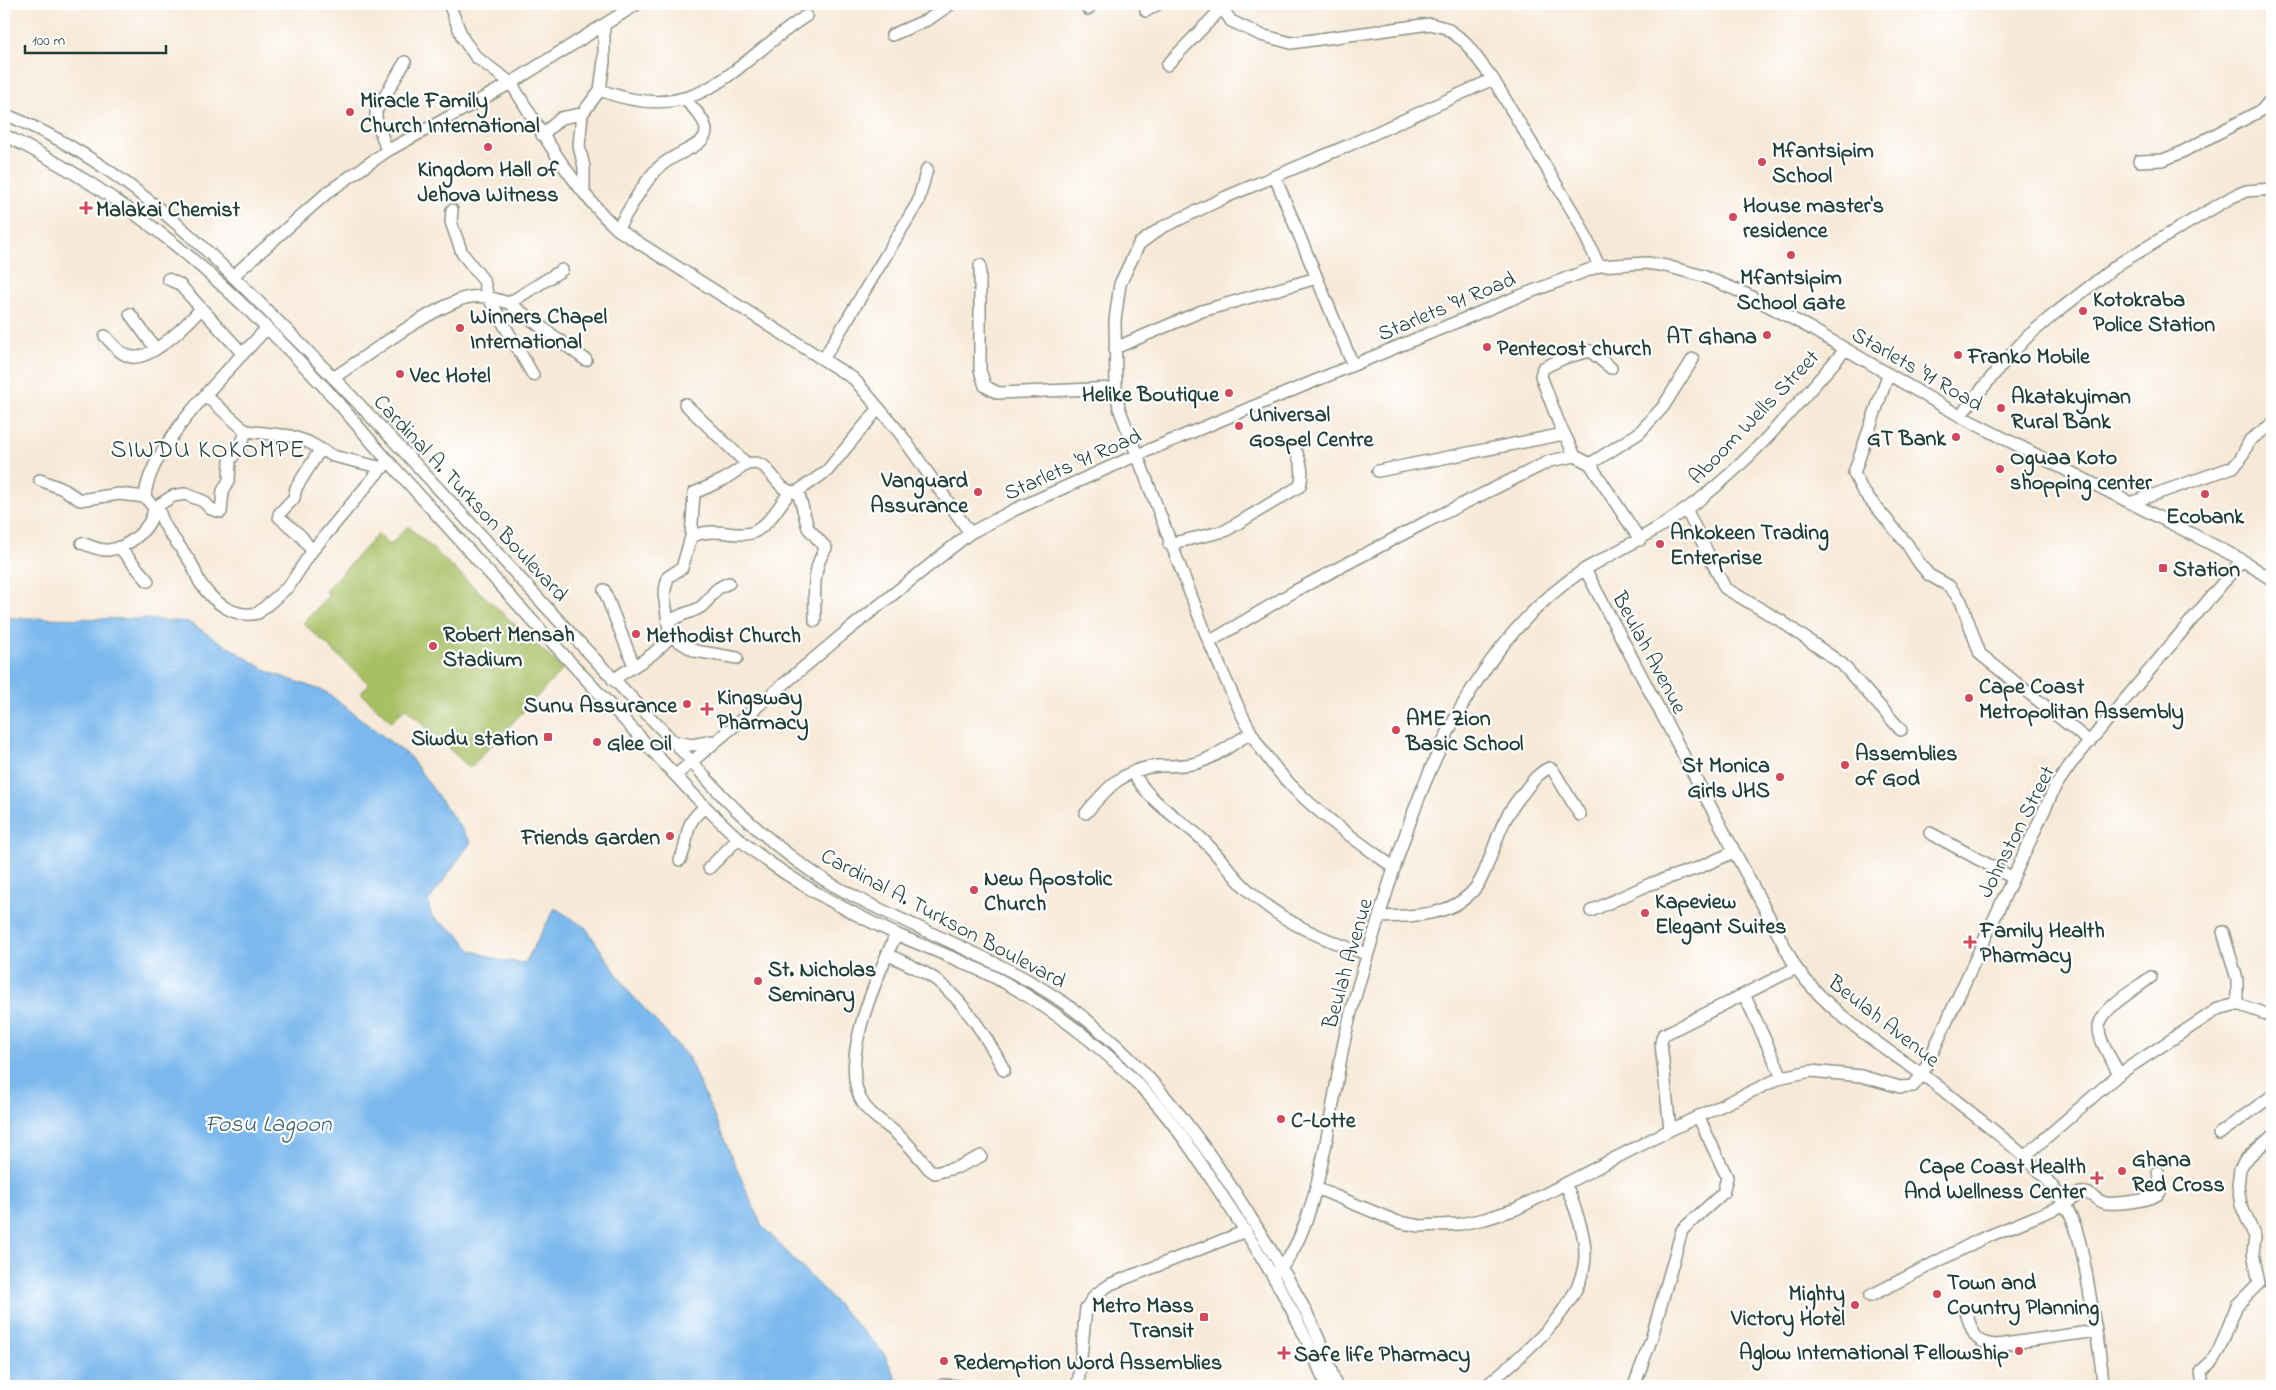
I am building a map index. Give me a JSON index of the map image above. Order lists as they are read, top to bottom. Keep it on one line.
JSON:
{"streets":{"street":["Starlets '91 Road","Aboom Wells Street","Cardinal A. Turkson Boulevard","Beulah Avenue","Johnston Street"]},"crossings":[["Starlets '91 Road","Aboom Wells Street"],["Starlets '91 Road","Cardinal A. Turkson Boulevard"],["Starlets '91 Road","Johnston Street"],["Aboom Wells Street","Beulah Avenue"],["Cardinal A. Turkson Boulevard","Beulah Avenue"],["Beulah Avenue","Johnston Street"]],"districts":["SIWDU KOKOMPE"],"water":["Fosu Lagoon"],"places":{"other":["Miracle Family Church International","Kingdom Hall of Jehova Witness","Mfantsipim School","House master's residence","Mfantsipim School Gate","Kotokraba Police Station","Winners Chapel International","AT Ghana","Pentecost church","Franko Mobile","Vec Hotel","Helike Boutique","Akatakyiman Rural Bank","Universal Gospel Centre","GT Bank","Oguaa Koto shopping center","Vanguard Assurance","Ecobank","Ankokeen Trading Enterprise","Methodist Church","Robert Mensah Stadium","Cape Coast Metropolitan Assembly","Sunu Assurance","AME Zion Basic School","Glee Oil","Assemblies of God","St Monica Girls JHS","Friends Garden","New Apostolic Church","Kapeview Elegant Suites","St. Nicholas Seminary","C-Lotte","Ghana Red Cross","Town and Country Planning","Mighty Victory Hotel","Aglow International Fellowship","Redemption Word Assemblies"],"health":["Malakai Chemist","Kingsway Pharmacy","Family Health Pharmacy","Cape Coast Health And Wellness Center","Safe life Pharmacy"],"transit":["Station","Siwdu station","Metro Mass Transit"]},"scale_bar":"100 m"}
